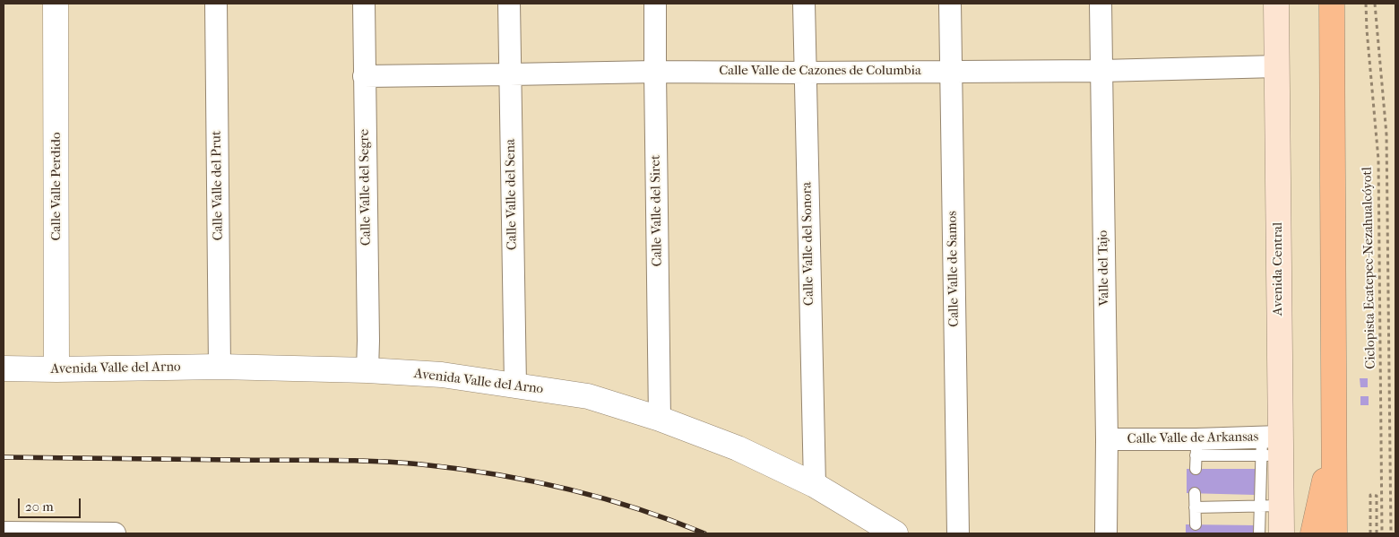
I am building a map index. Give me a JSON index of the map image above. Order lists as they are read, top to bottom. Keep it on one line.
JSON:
{"streets":{"main road":["Avenida Central"],"street":["Calle Valle de Cazones de Columbia","Calle Valle del Prut","Calle Valle Perdido","Calle Valle del Segre","Calle Valle del Sena","Calle Valle del Siret","Calle Valle del Sonora","Valle del Tajo","Calle Valle de Samos","Avenida Valle del Arno","Calle Valle de Arkansas"],"path":["Ciclopista Ecatepec-Nezahualcóyotl"]},"crossings":[["Calle Valle de Cazones de Columbia","Calle Valle del Segre"],["Calle Valle de Cazones de Columbia","Calle Valle del Sena"],["Calle Valle de Cazones de Columbia","Calle Valle del Siret"],["Calle Valle de Cazones de Columbia","Calle Valle del Sonora"],["Calle Valle de Cazones de Columbia","Valle del Tajo"],["Calle Valle de Cazones de Columbia","Calle Valle de Samos"],["Calle Valle de Cazones de Columbia","Avenida Central"],["Calle Valle del Prut","Avenida Valle del Arno"],["Calle Valle Perdido","Avenida Valle del Arno"],["Calle Valle del Segre","Avenida Valle del Arno"],["Calle Valle del Sena","Avenida Valle del Arno"],["Calle Valle del Siret","Avenida Valle del Arno"],["Calle Valle del Sonora","Avenida Valle del Arno"],["Valle del Tajo","Calle Valle de Arkansas"],["Avenida Central","Calle Valle de Arkansas"]],"scale_bar":"20 m"}
